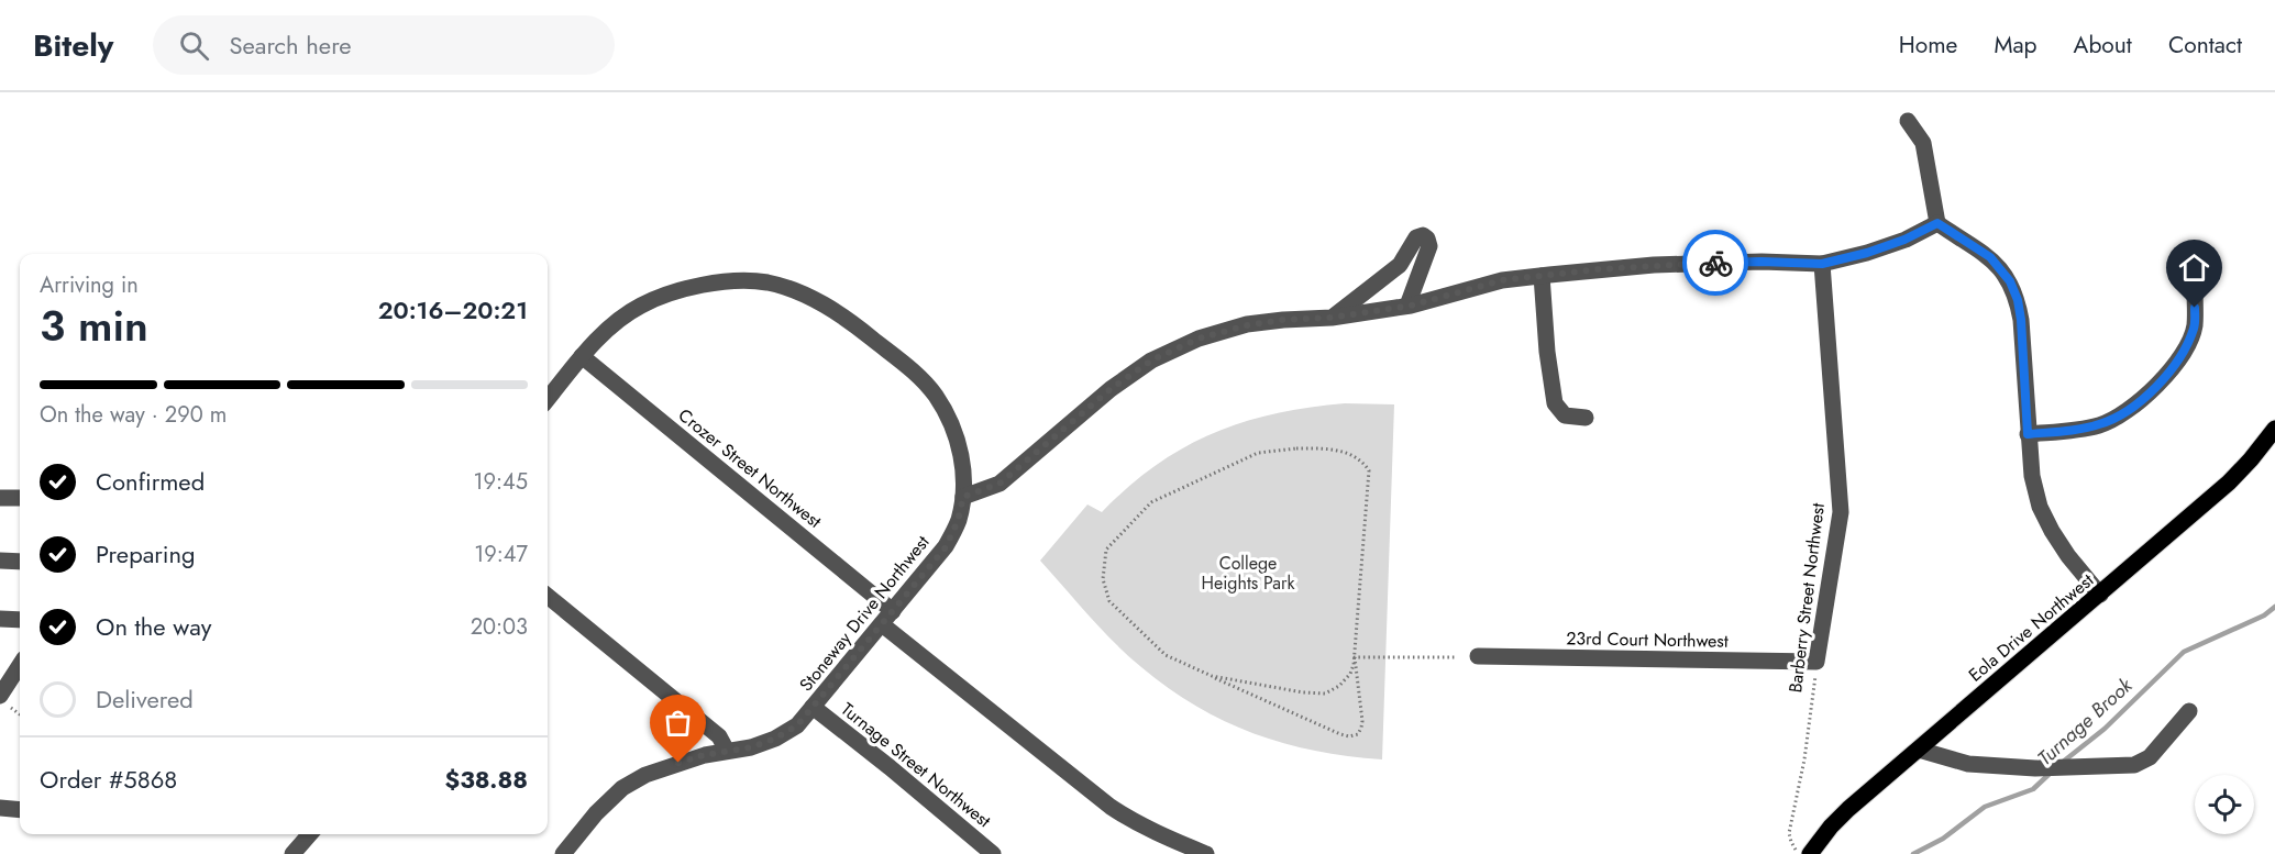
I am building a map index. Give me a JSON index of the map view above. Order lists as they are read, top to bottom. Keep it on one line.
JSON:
{"streets":{"main road":["Eola Drive Northwest"],"street":["Crozer Street Northwest","Barberry Street Northwest","Stoneway Drive Northwest","23rd Court Northwest","Turnage Street Northwest"]},"crossings":[["Crozer Street Northwest","Stoneway Drive Northwest"],["Barberry Street Northwest","23rd Court Northwest"],["Stoneway Drive Northwest","Turnage Street Northwest"]],"water":["Turnage Brook"],"parks":["College Heights Park"],"page":{"header":"Bitely","search":"Search here","nav":["Home","Map","About","Contact"],"heading":["3 min","Arriving in","20:16–20:21"],"panel":["Order #5868","$38.88"],"bar":"On the way · 290 m","list":[["Confirmed","19:45"],["Preparing","19:47"],["On the way","20:03"],"Delivered"]}}
